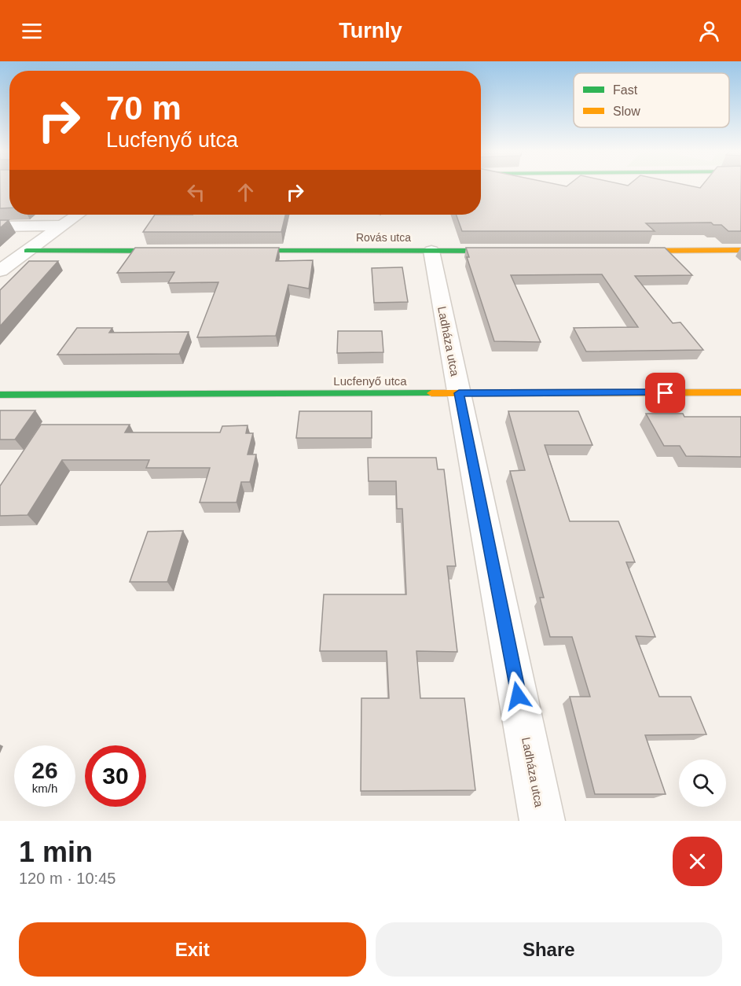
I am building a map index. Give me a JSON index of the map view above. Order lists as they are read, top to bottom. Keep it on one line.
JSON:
{"streets":{"street":["Rovás utca","Ladháza utca","Lucfenyő utca"]},"crossings":[["Rovás utca","Ladháza utca"],["Ladháza utca","Lucfenyő utca"]],"legend":["Fast","Slow"],"page":{"header":"Turnly","turn":["70 m","Lucfenyő utca"],"speed":"26 km/h","limit":"30","heading":["1 min","120 m · 10:45"],"buttons":["Exit","Share"]}}
